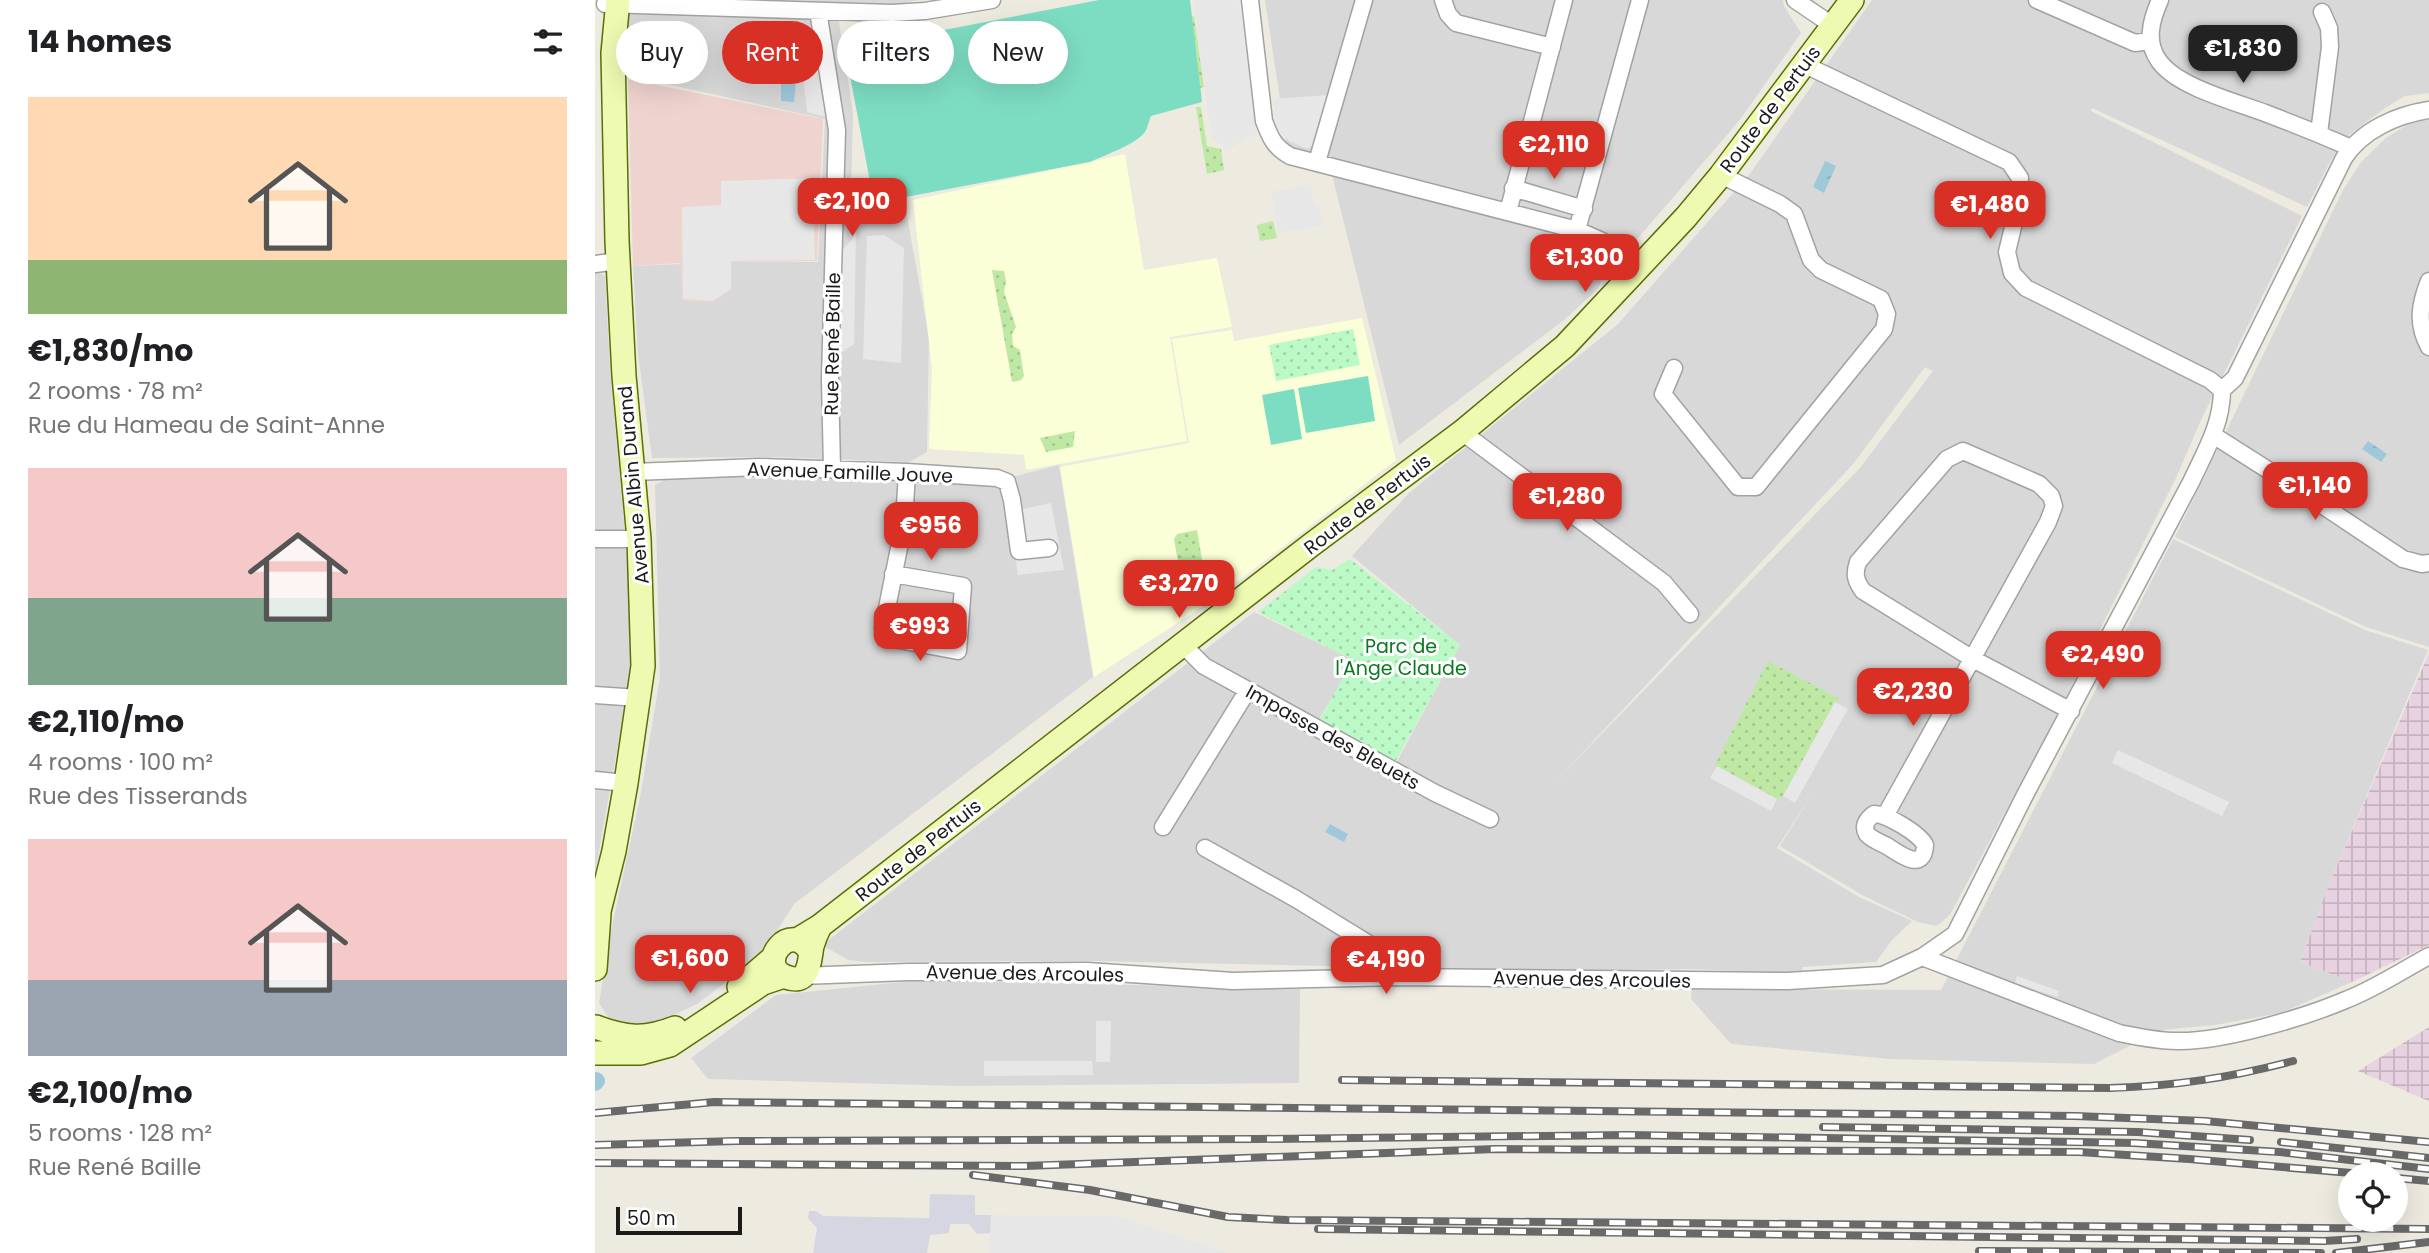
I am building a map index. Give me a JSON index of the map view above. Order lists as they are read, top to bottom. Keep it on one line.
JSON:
{"streets":{"main road":["Route de Pertuis","Avenue Albin Durand"],"street":["Rue René Baille","Avenue Famille Jouve","Impasse des Bleuets","Avenue des Arcoules"]},"crossings":[["Route de Pertuis","Impasse des Bleuets"],["Route de Pertuis","Avenue des Arcoules"],["Rue René Baille","Avenue Famille Jouve"],["Avenue Famille Jouve","Avenue Albin Durand"]],"parks":["Parc de l'Ange Claude"],"scale_bar":"50 m","page":{"heading":"14 homes","chip":["Buy","Rent","Filters","New"],"price":["€1,830","€2,110","€2,100","€1,480","€1,300","€1,140","€1,280","€956","€3,270","€993","€2,490","€2,230","€1,600","€4,190"],"list":[{"name":"€1,830/mo","note":"2 rooms · 78 m² · Rue du Hameau de Saint-Anne"},{"name":"€2,110/mo","note":"4 rooms · 100 m² · Rue des Tisserands"},{"name":"€2,100/mo","note":"5 rooms · 128 m² · Rue René Baille"}],"scale":"50 m"}}
